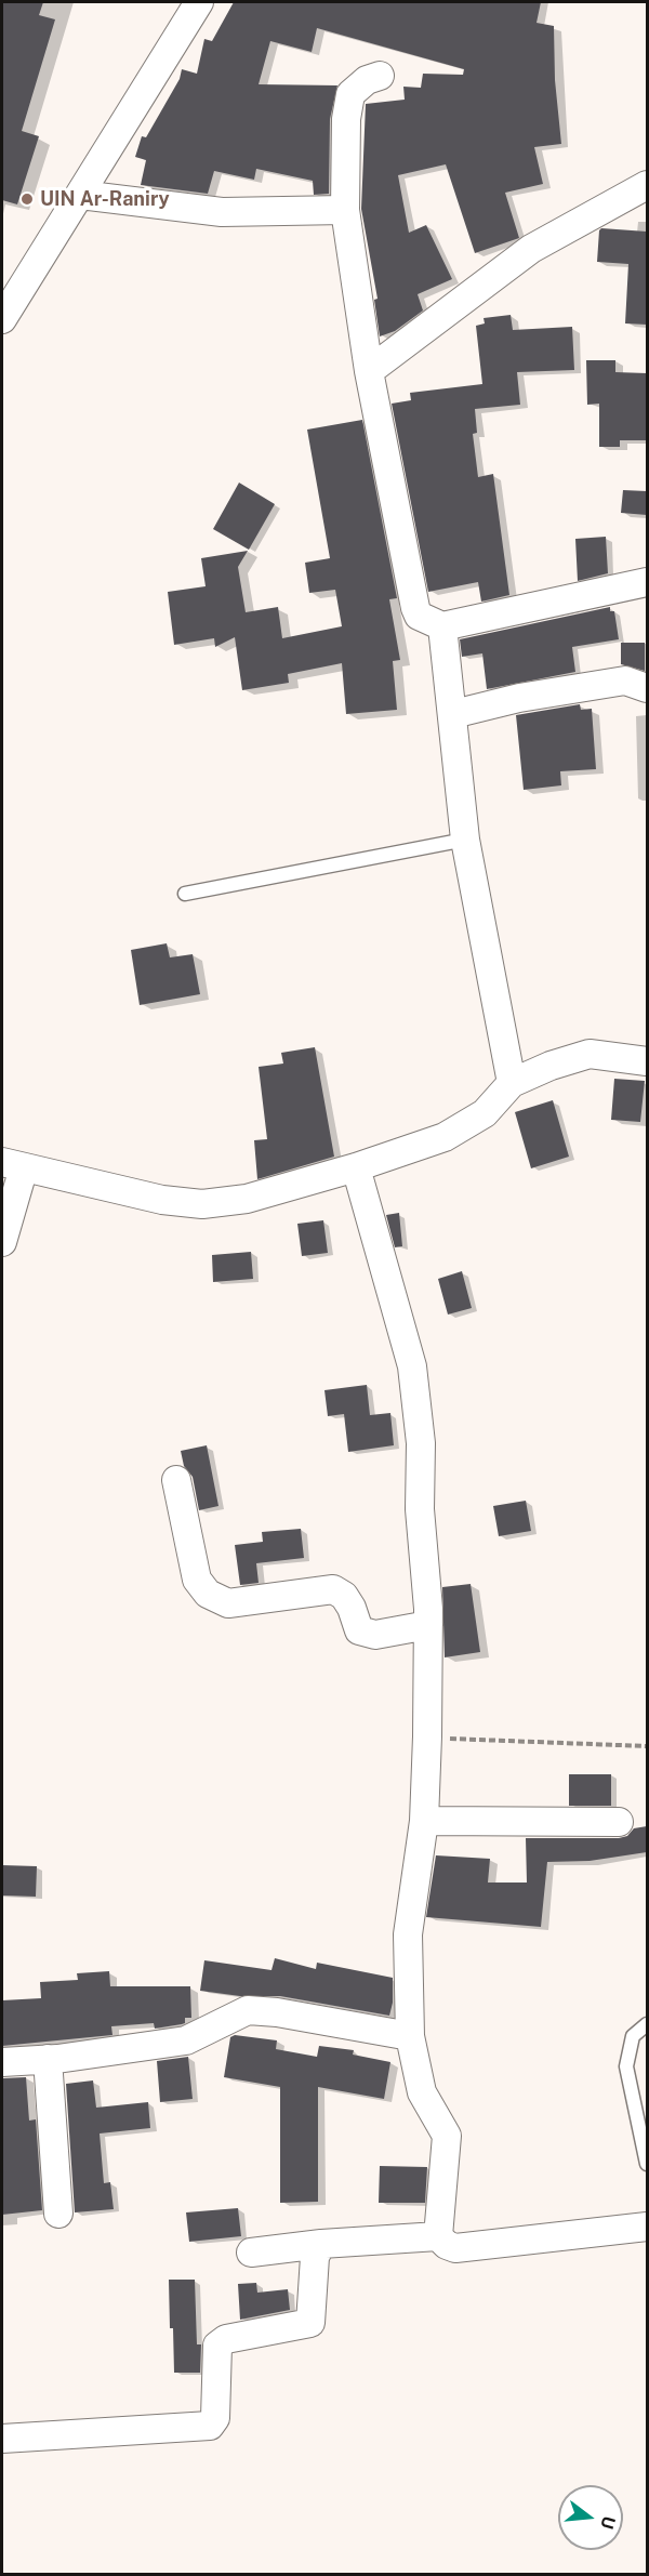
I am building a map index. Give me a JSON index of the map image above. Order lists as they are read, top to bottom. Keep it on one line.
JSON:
{"places":["UIN Ar-Raniry"],"north":"right"}
